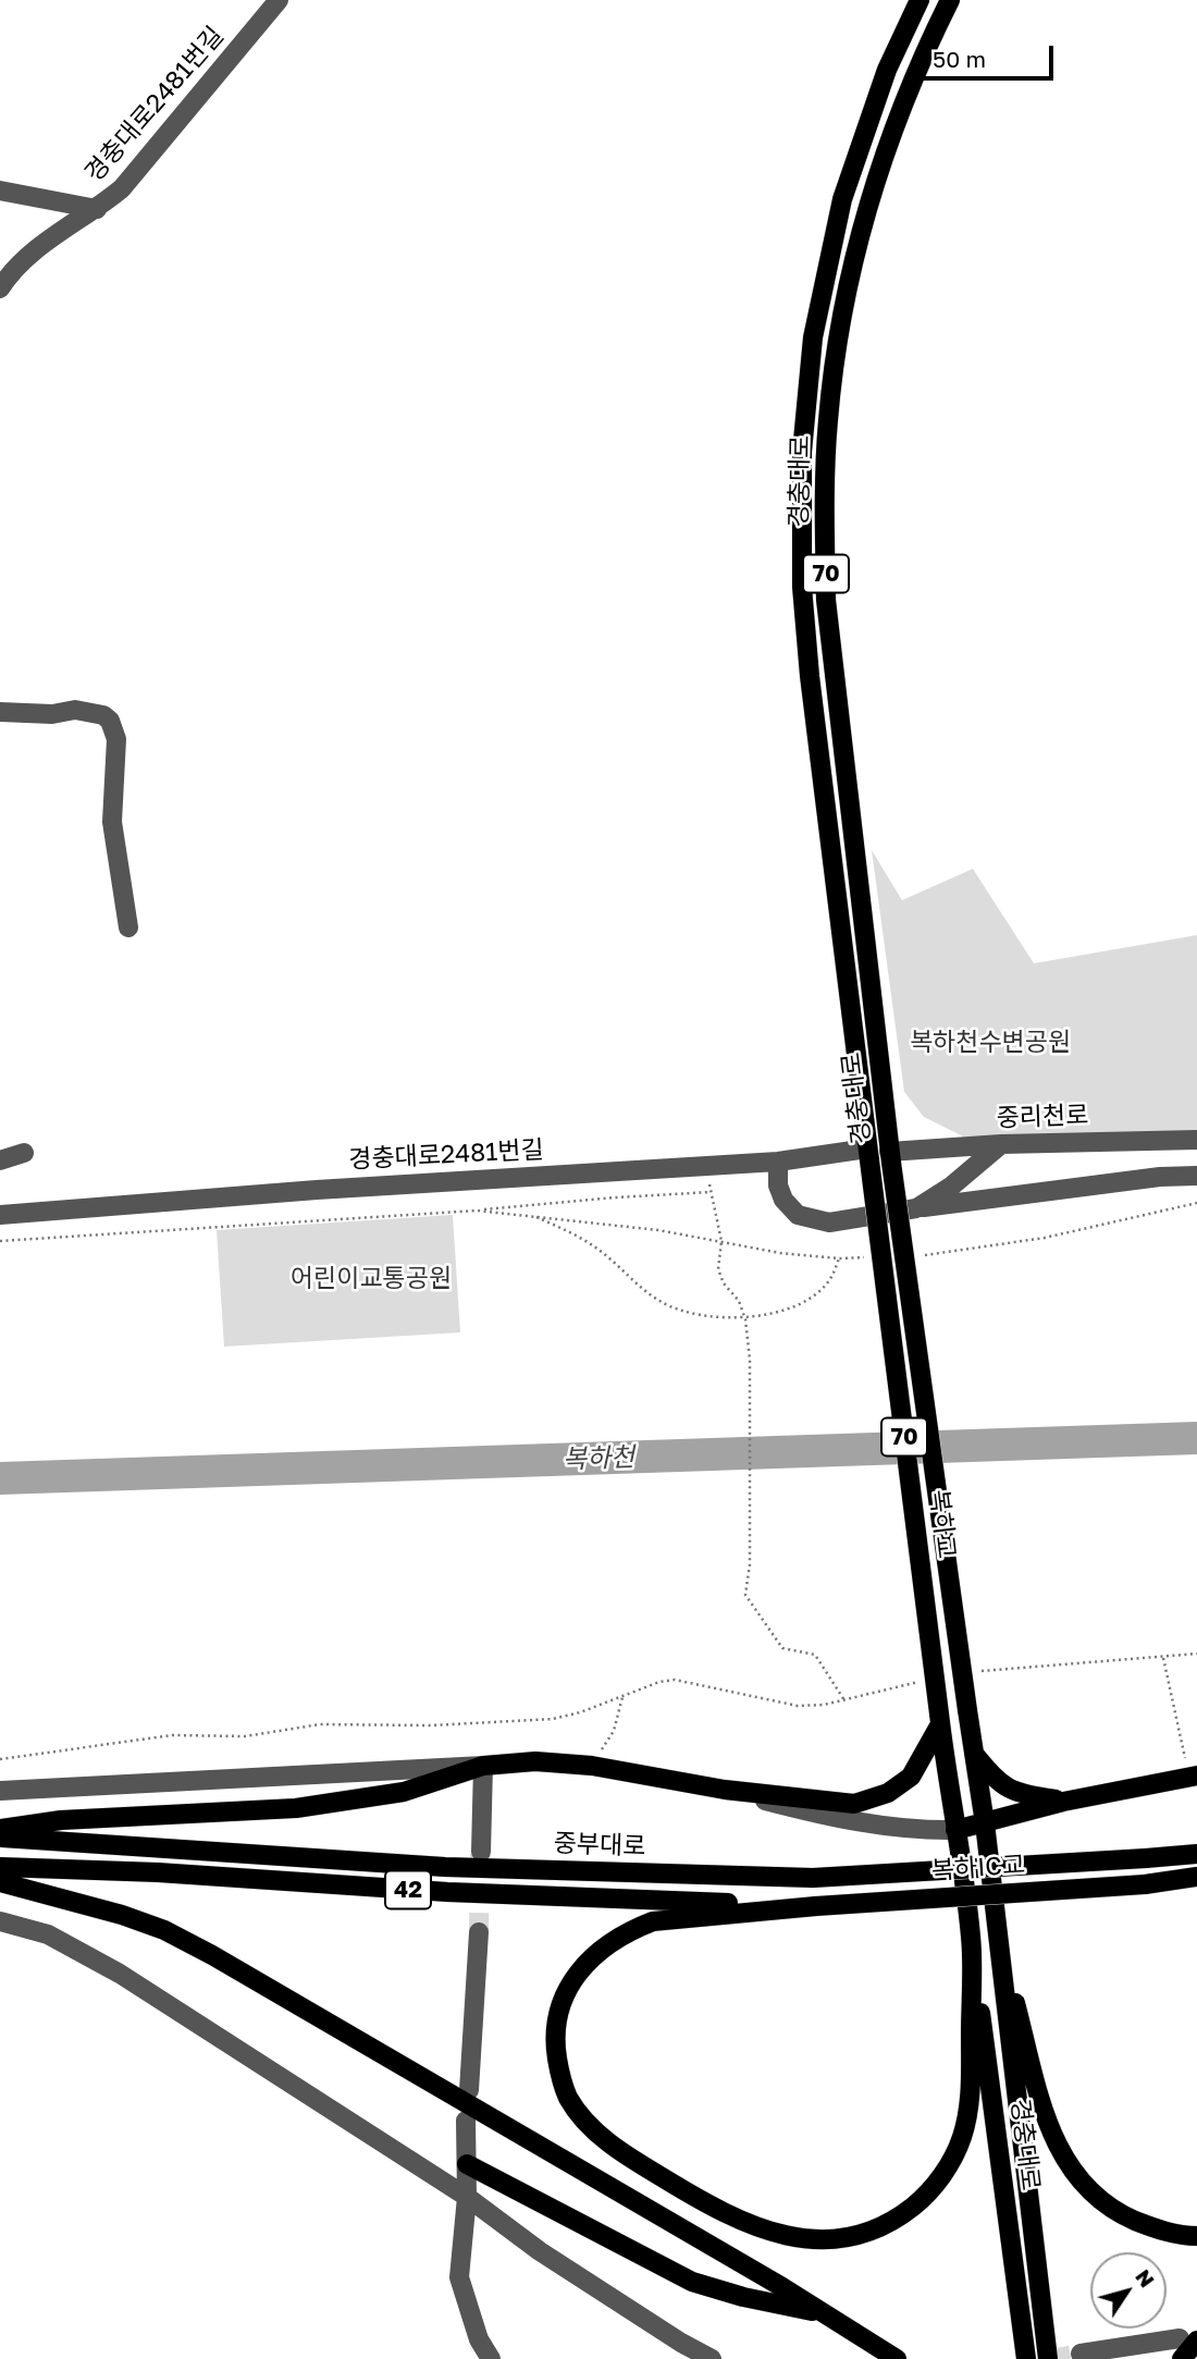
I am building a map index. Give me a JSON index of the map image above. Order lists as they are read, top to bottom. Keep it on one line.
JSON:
{"streets":{"main road":["경충대로","70","복하교","중부대로","복하IC교","42"],"street":["경충대로2481번길","중리천로"]},"crossings":[["경충대로2481번길","경충대로"],["경충대로2481번길","복하교"],["경충대로","중리천로"],["경충대로","복하교"],["중리천로","복하교"],["복하IC교","42"]],"water":["복하천"],"parks":["복하천수변공원","어린이교통공원"],"scale_bar":"50 m","north":"top right"}
